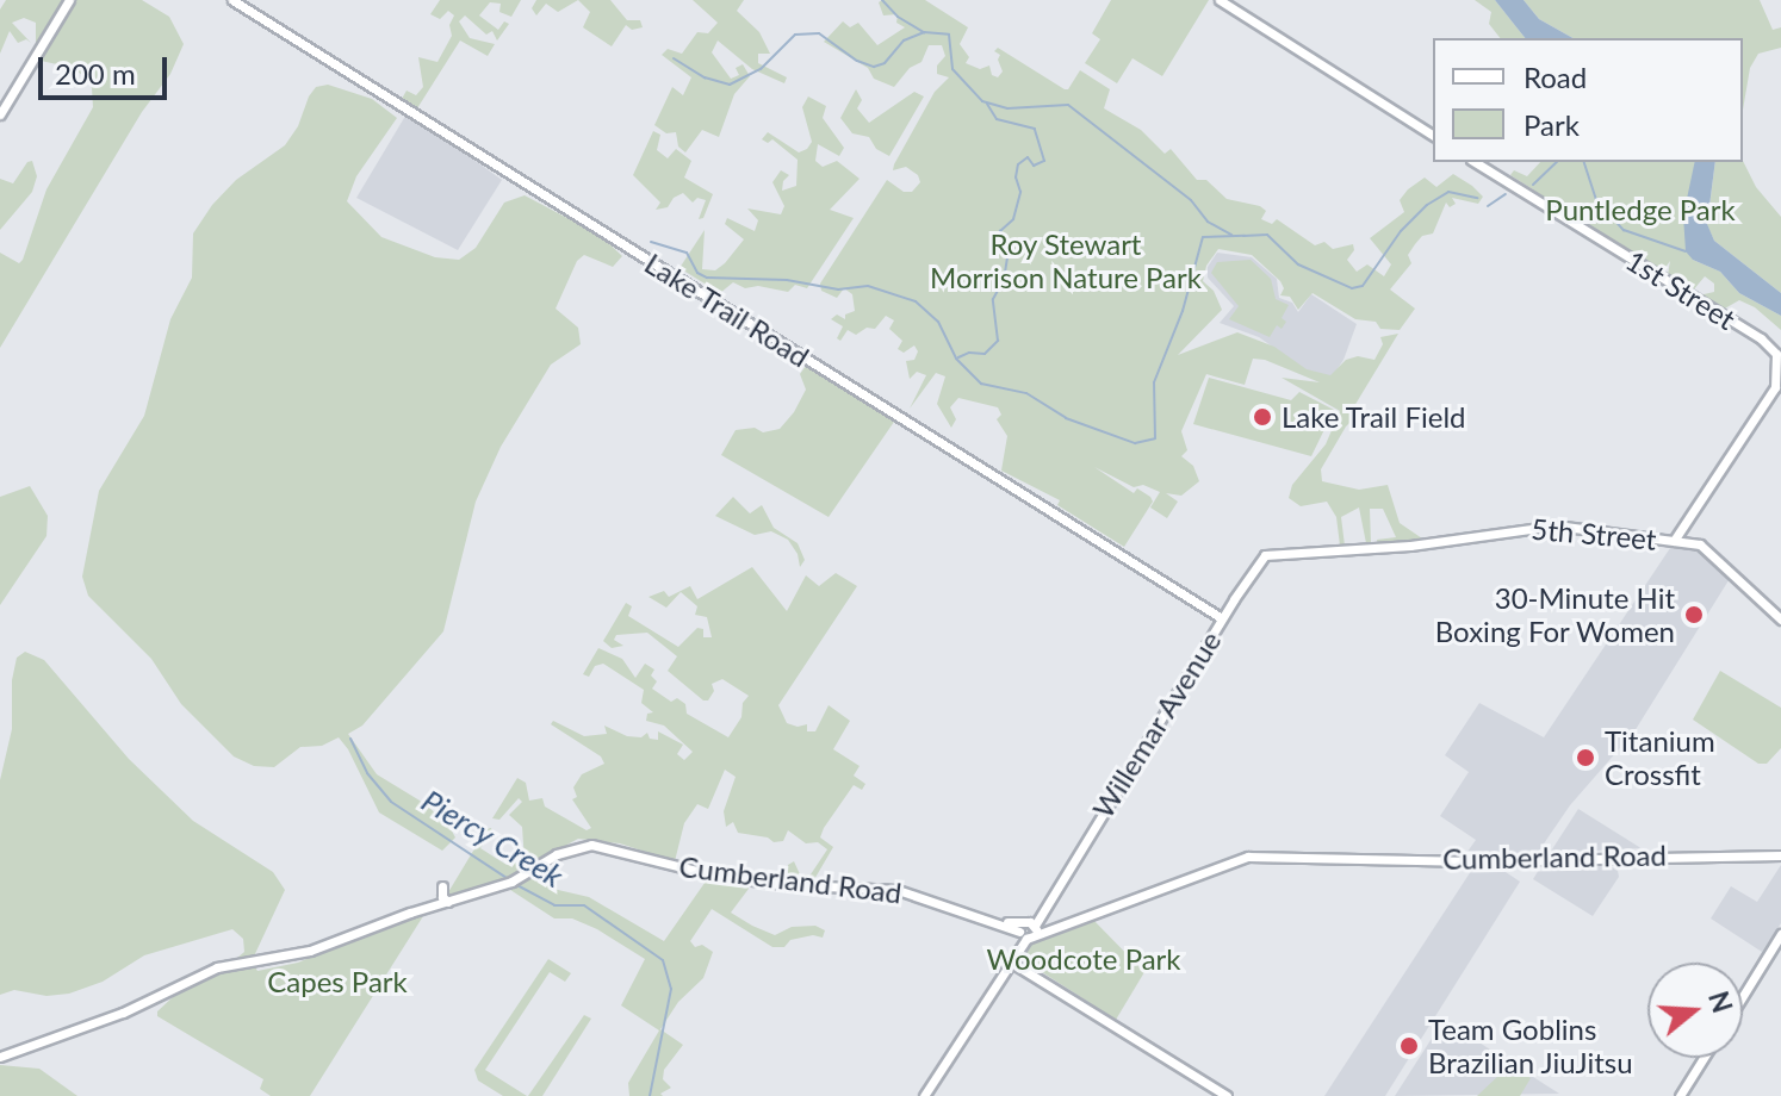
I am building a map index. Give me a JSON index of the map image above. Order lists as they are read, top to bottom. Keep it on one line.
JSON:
{"streets":{"street":["1st Street","Lake Trail Road","5th Street","Willemar Avenue","Cumberland Road"]},"crossings":[["Lake Trail Road","Willemar Avenue"],["5th Street","Willemar Avenue"],["Willemar Avenue","Cumberland Road"]],"water":["Piercy Creek"],"parks":["Puntledge Park","Roy Stewart Morrison Nature Park","Woodcote Park","Capes Park"],"places":["Lake Trail Field","30-Minute Hit Boxing For Women","Titanium Crossfit","Team Goblins Brazilian JiuJitsu"],"legend":["Road","Park"],"scale_bar":"200 m","north":"right"}
